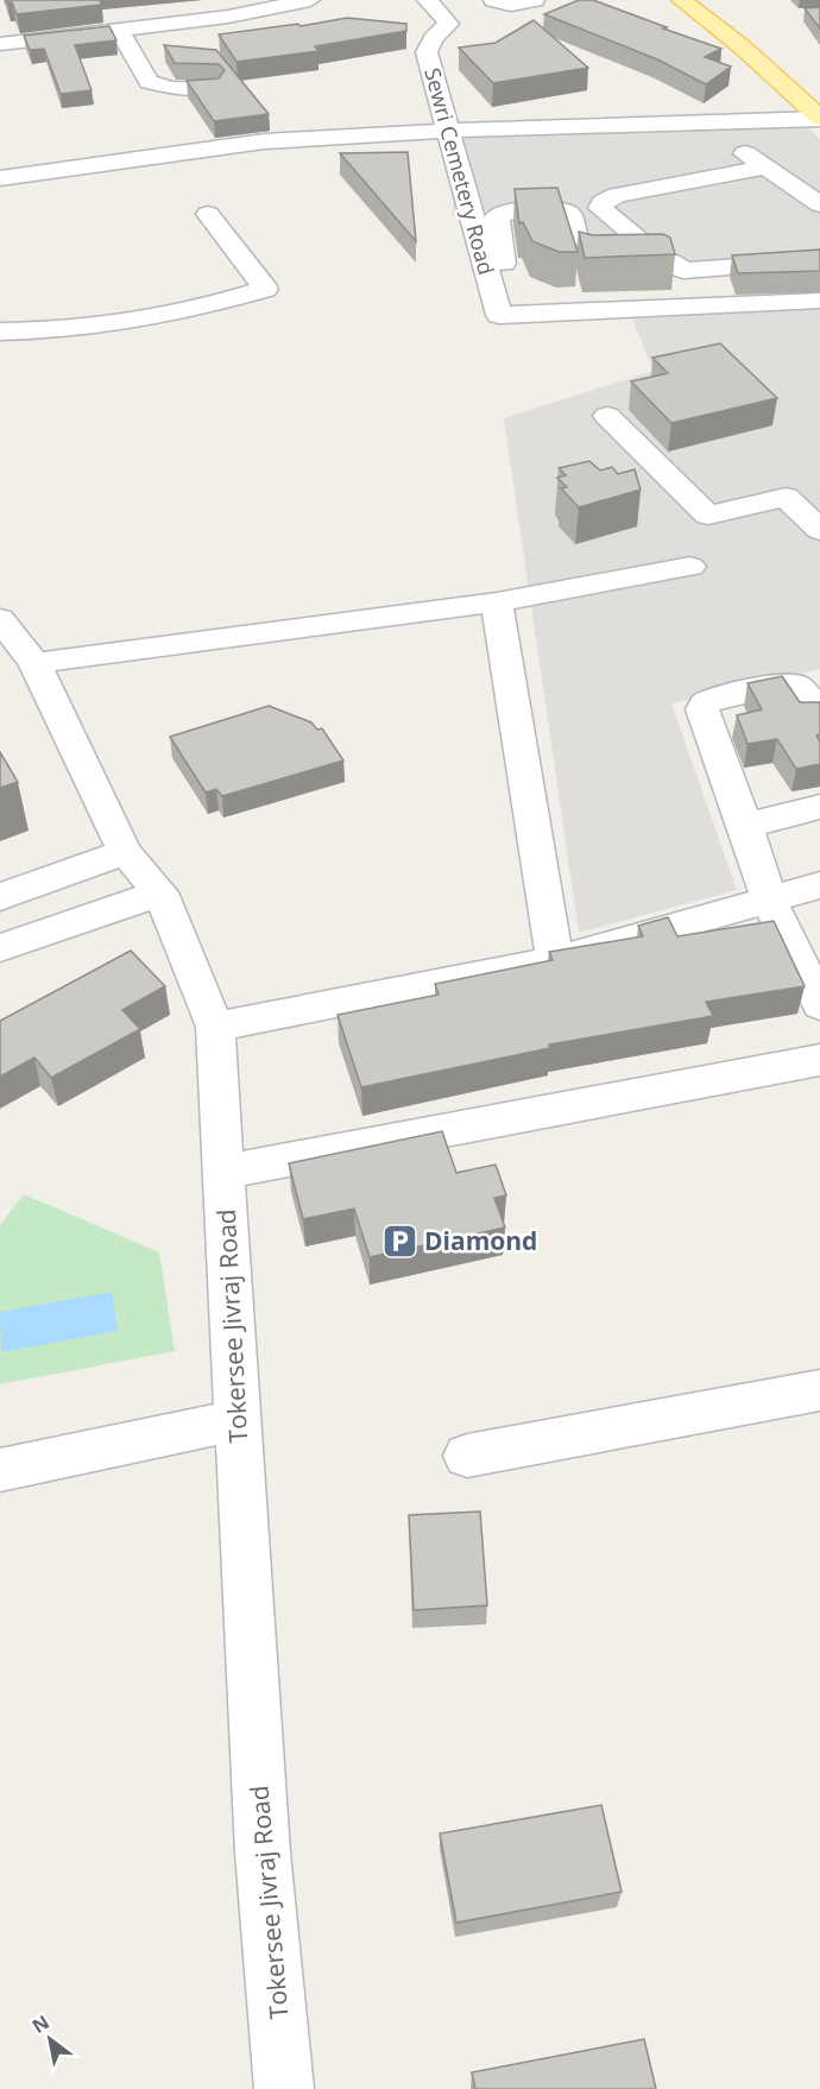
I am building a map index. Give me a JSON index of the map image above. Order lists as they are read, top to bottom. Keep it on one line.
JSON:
{"streets":{"street":["Sewri Cemetery Road","Tokersee Jivraj Road"]},"places":{"parking":["Diamond"]},"north":"top left"}
